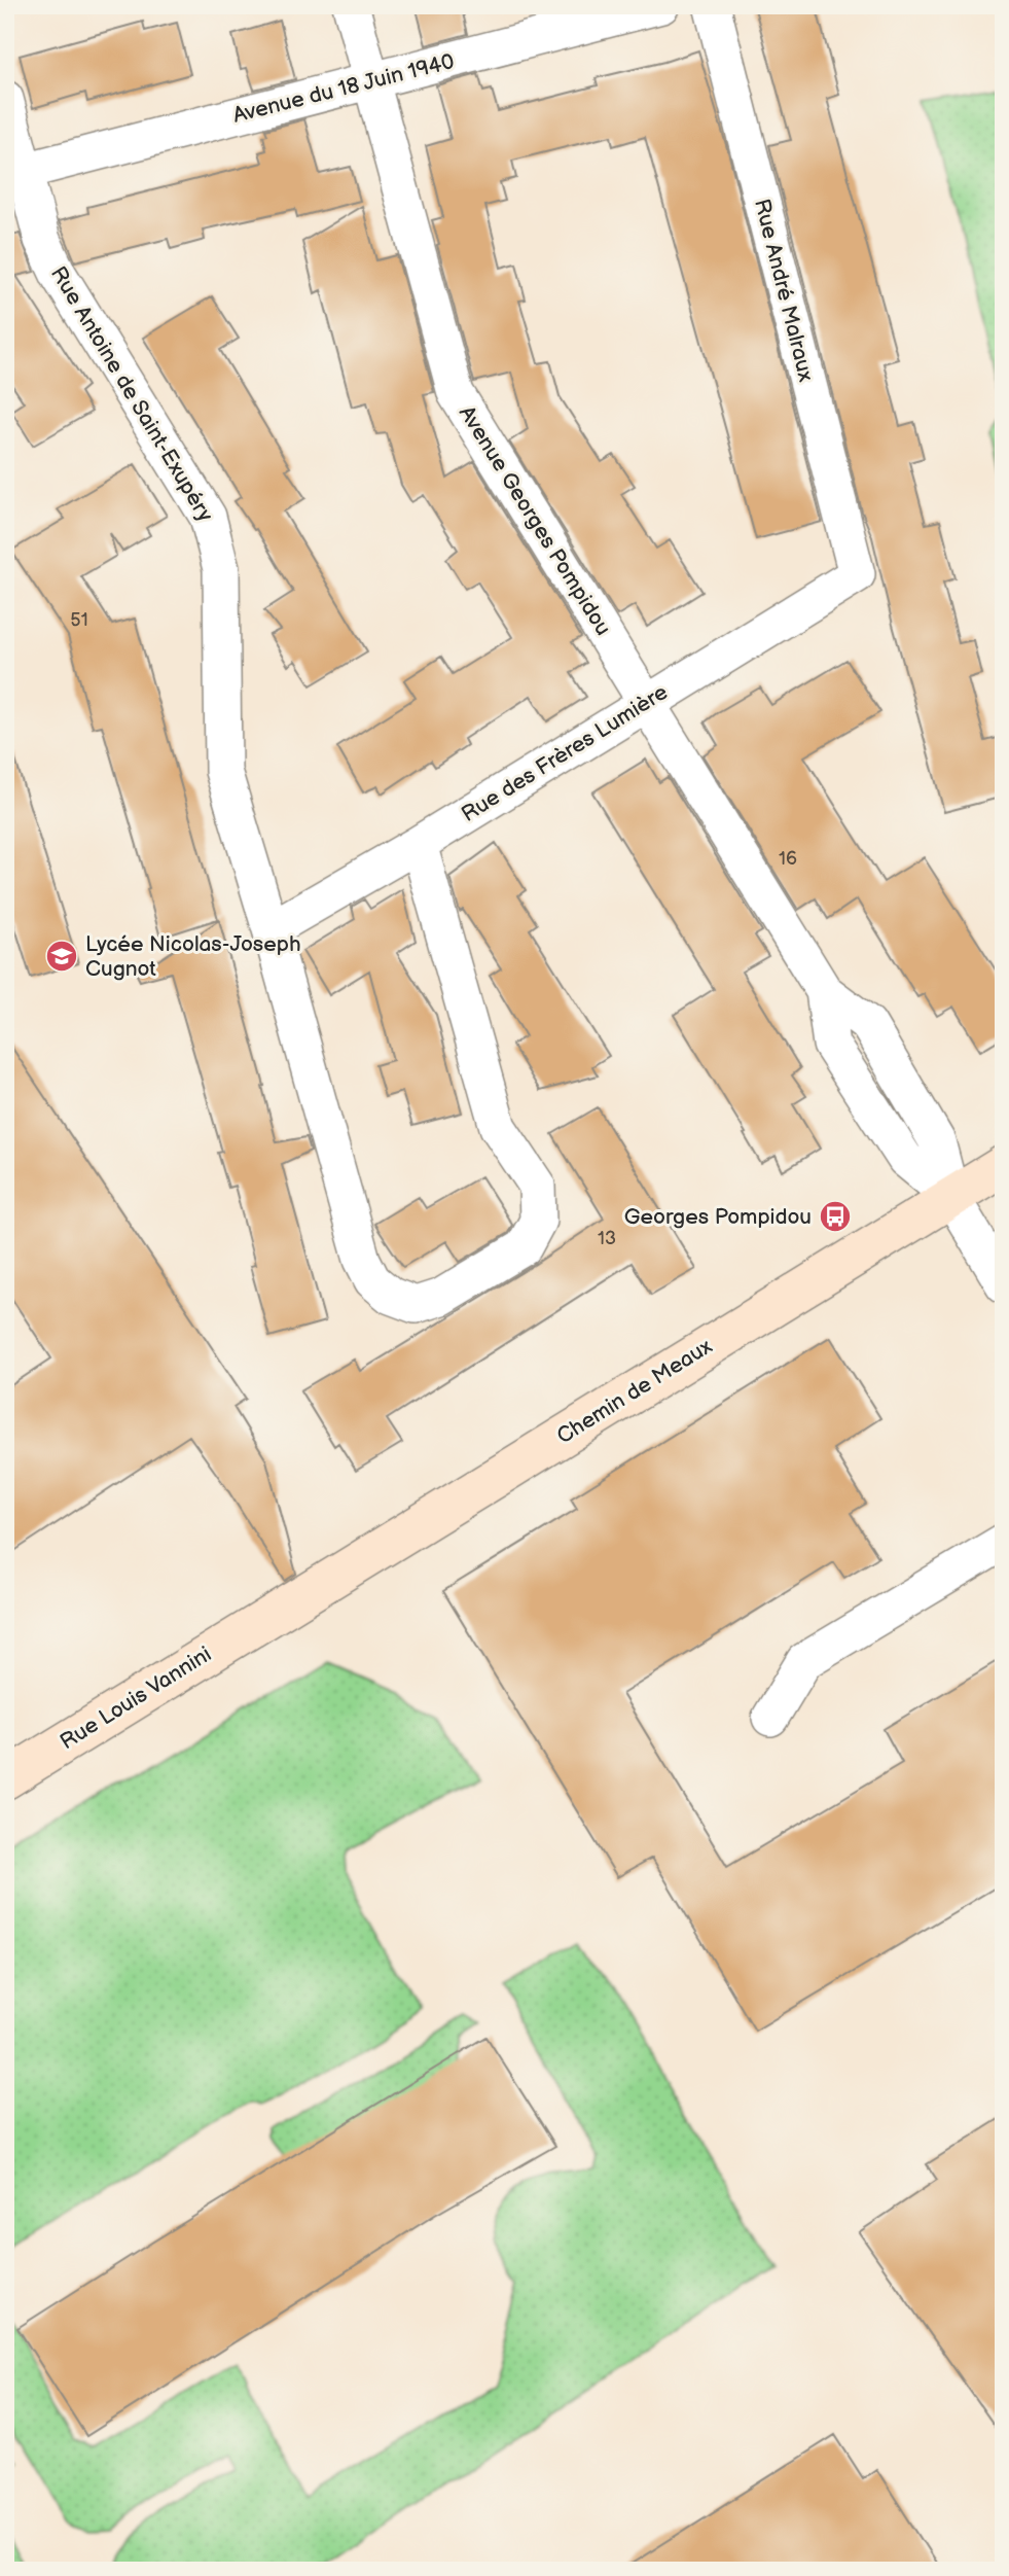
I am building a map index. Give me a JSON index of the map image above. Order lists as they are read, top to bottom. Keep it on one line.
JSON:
{"streets":{"main road":["Chemin de Meaux","Rue Louis Vannini"],"street":["Avenue du 18 Juin 1940","Rue André Malraux","Rue Antoine de Saint-Exupéry","Avenue Georges Pompidou","Rue des Frères Lumière"]},"crossings":[["Avenue du 18 Juin 1940","Rue Antoine de Saint-Exupéry"],["Avenue du 18 Juin 1940","Avenue Georges Pompidou"],["Rue André Malraux","Rue des Frères Lumière"],["Rue Antoine de Saint-Exupéry","Rue des Frères Lumière"],["Avenue Georges Pompidou","Rue des Frères Lumière"],["Avenue Georges Pompidou","Chemin de Meaux"],["Chemin de Meaux","Rue Louis Vannini"]],"places":{"school or university":["Lycée Nicolas-Joseph Cugnot"],"bus stop":["Georges Pompidou"]},"house_numbers":["51","16","13"]}
